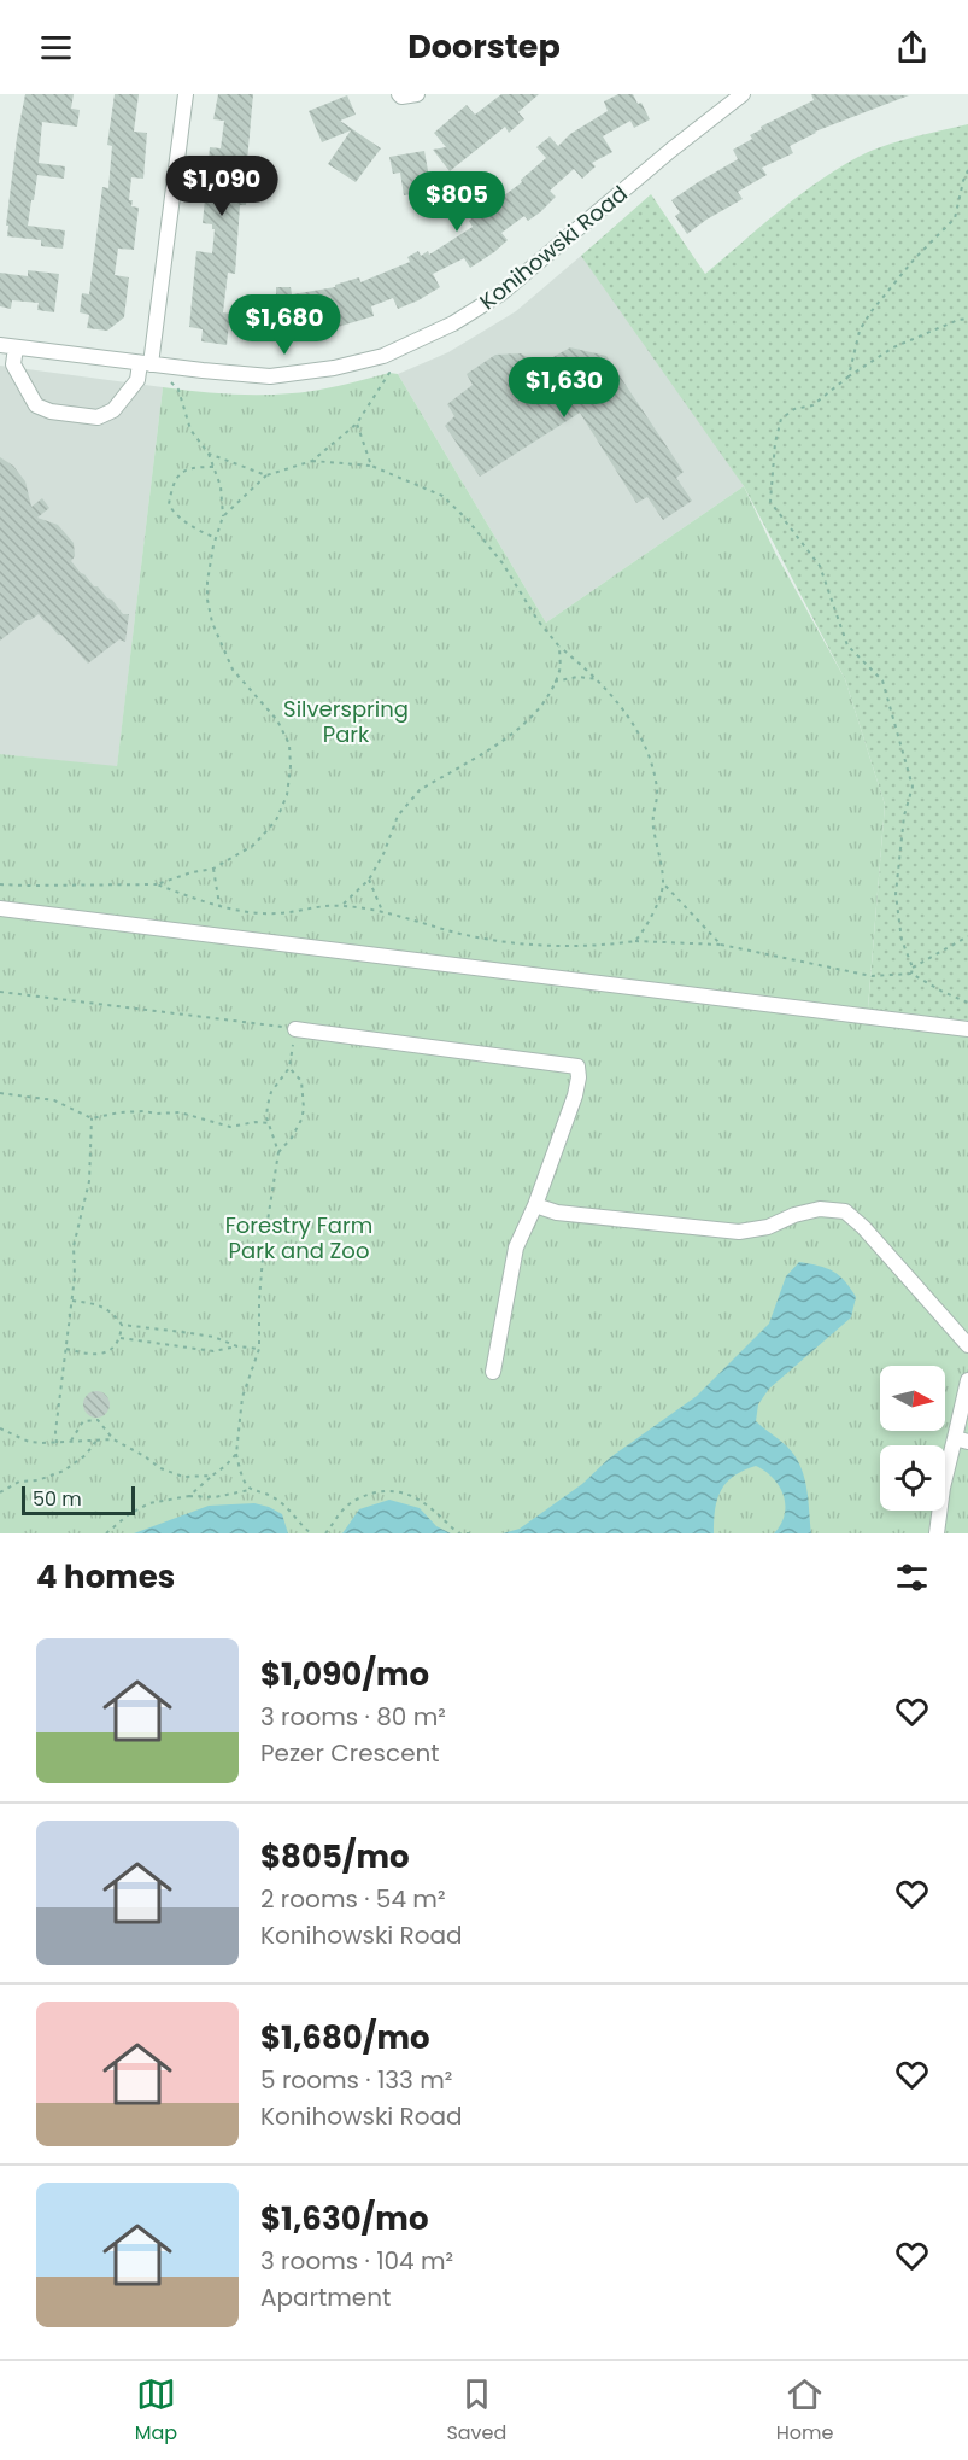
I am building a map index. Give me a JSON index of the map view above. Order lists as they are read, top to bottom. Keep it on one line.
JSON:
{"streets":{"street":["Konihowski Road"]},"parks":["Silverspring Park","Forestry Farm Park and Zoo"],"scale_bar":"50 m","north":"right","page":{"header":"Doorstep","price":["$1,090","$805","$1,680","$1,630"],"scale":"50 m","heading":"4 homes","list":[{"name":"$1,090/mo","note":"3 rooms · 80 m² · Pezer Crescent"},{"name":"$805/mo","note":"2 rooms · 54 m² · Konihowski Road"},{"name":"$1,680/mo","note":"5 rooms · 133 m² · Konihowski Road"},{"name":"$1,630/mo","note":"3 rooms · 104 m² · Apartment"}],"tabs":["Map","Saved","Home"]}}
